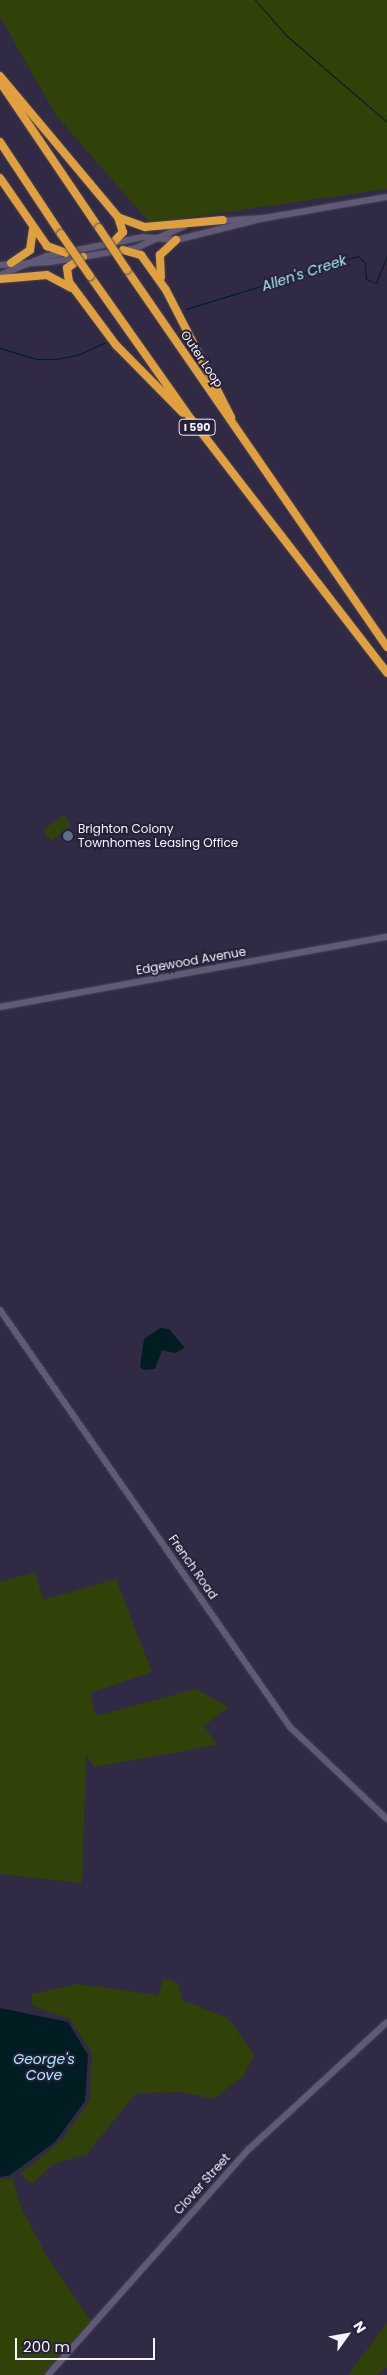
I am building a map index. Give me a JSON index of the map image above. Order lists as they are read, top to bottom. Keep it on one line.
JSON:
{"streets":{"highway":["Outer Loop","I 590"],"main road":["Edgewood Avenue","French Road","Clover Street"]},"water":["Allen's Creek","George's Cove"],"places":["Brighton Colony Townhomes Leasing Office"],"scale_bar":"200 m","north":"top right"}
